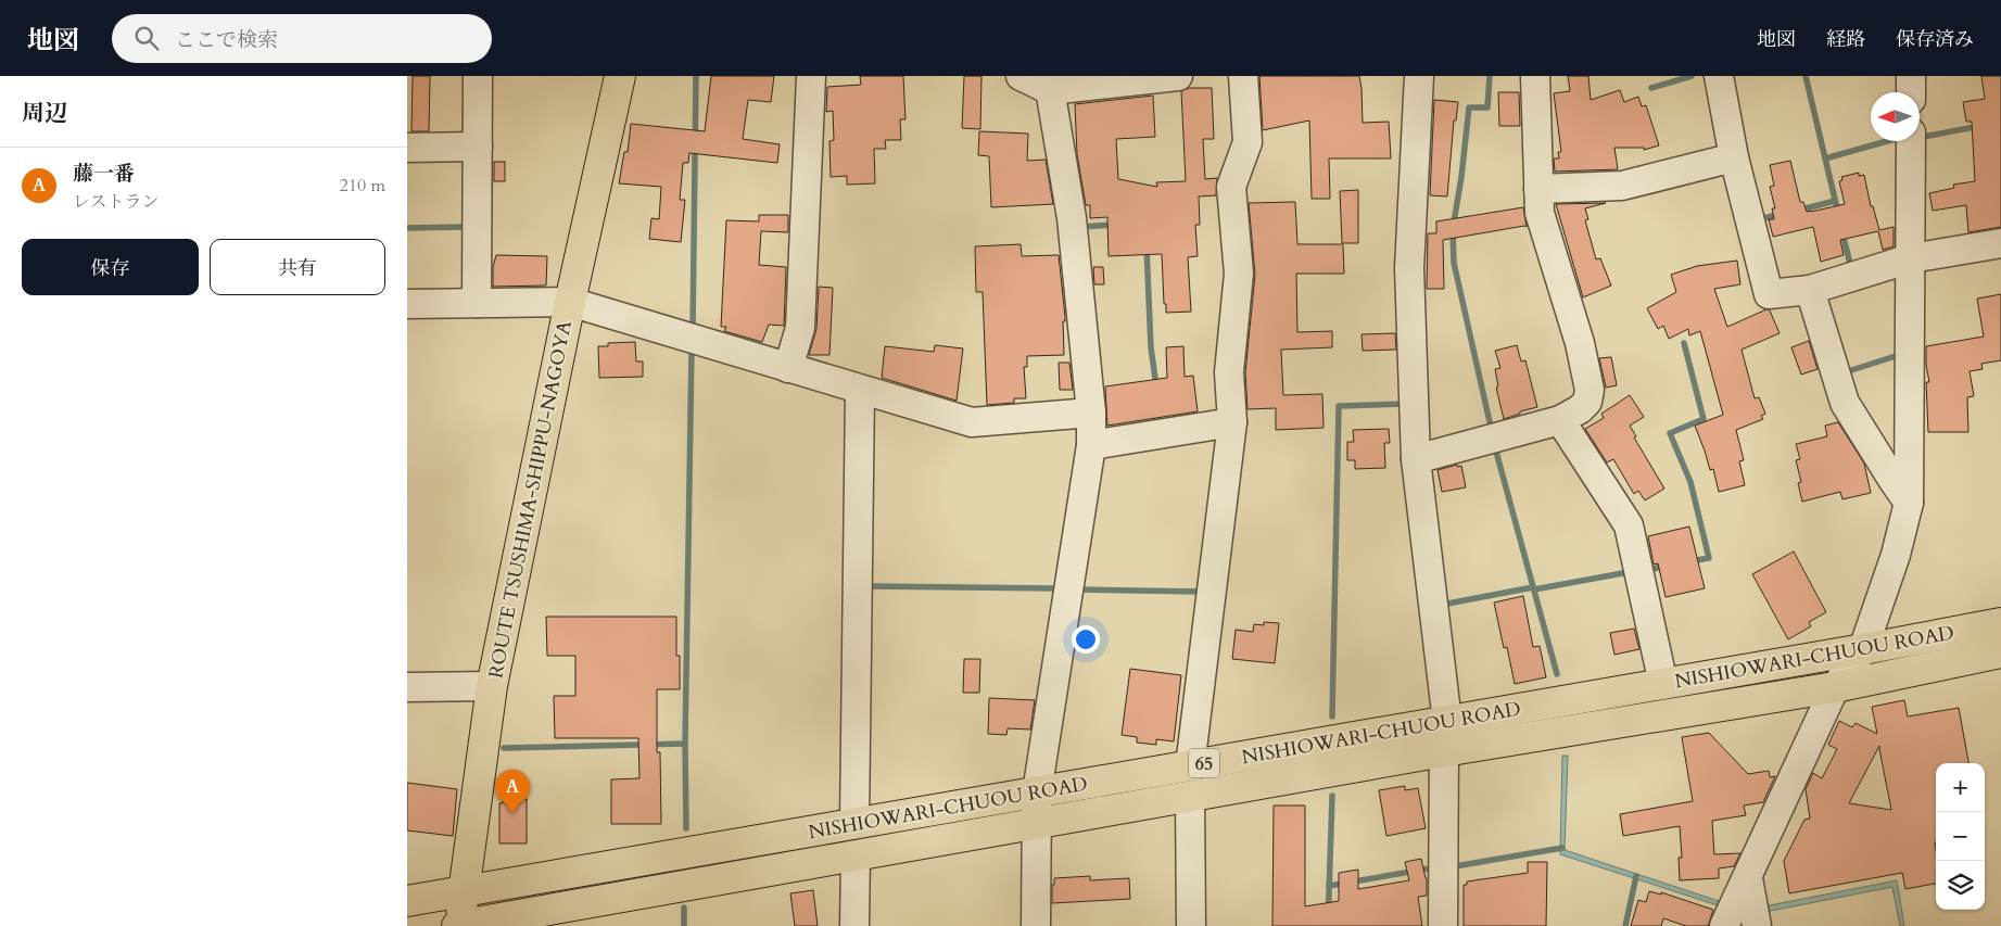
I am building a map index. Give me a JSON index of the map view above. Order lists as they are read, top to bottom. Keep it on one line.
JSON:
{"streets":{"main road":["ROUTE TSUSHIMA-SHIPPU-NAGOYA","NISHIOWARI-CHUOU ROAD","65"]},"crossings":[["ROUTE TSUSHIMA-SHIPPU-NAGOYA","NISHIOWARI-CHUOU ROAD"]],"north":"left","page":{"header":"地図","search":"ここで検索","nav":["地図","経路","保存済み"],"heading":"周辺","list":[{"mark":"A","name":"藤一番","note":"レストラン","value":"210 m"}],"buttons":["保存","共有"],"map_buttons":["+","−"],"pins":"A"}}
